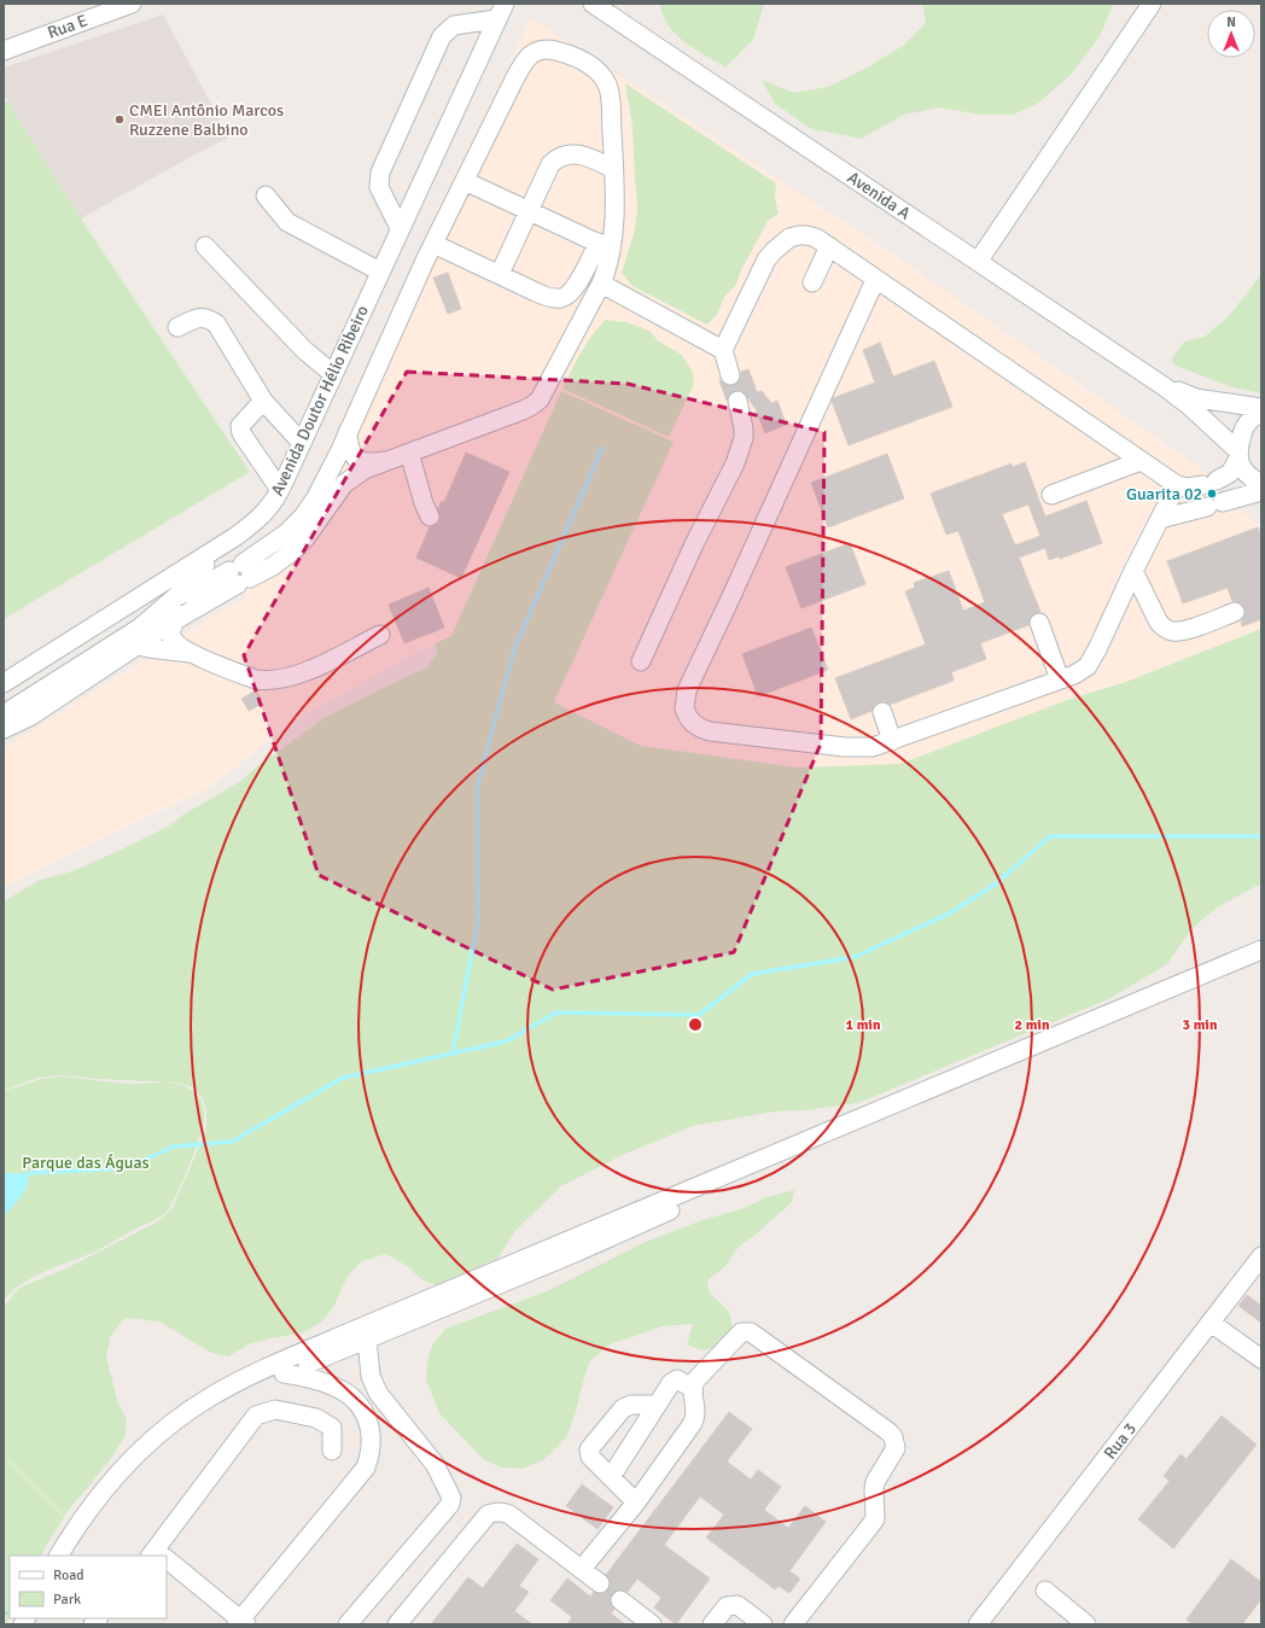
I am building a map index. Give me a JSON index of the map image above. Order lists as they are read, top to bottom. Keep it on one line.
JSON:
{"streets":{"street":["Rua E","Avenida A","Avenida Doutor Hélio Ribeiro","Rua 3"]},"parks":["Parque das Águas"],"places":["CMEI Antônio Marcos Ruzzene Balbino","Guarita 02"],"legend":["Road","Park"],"north":"top","rings":["1 min","2 min","3 min"]}
